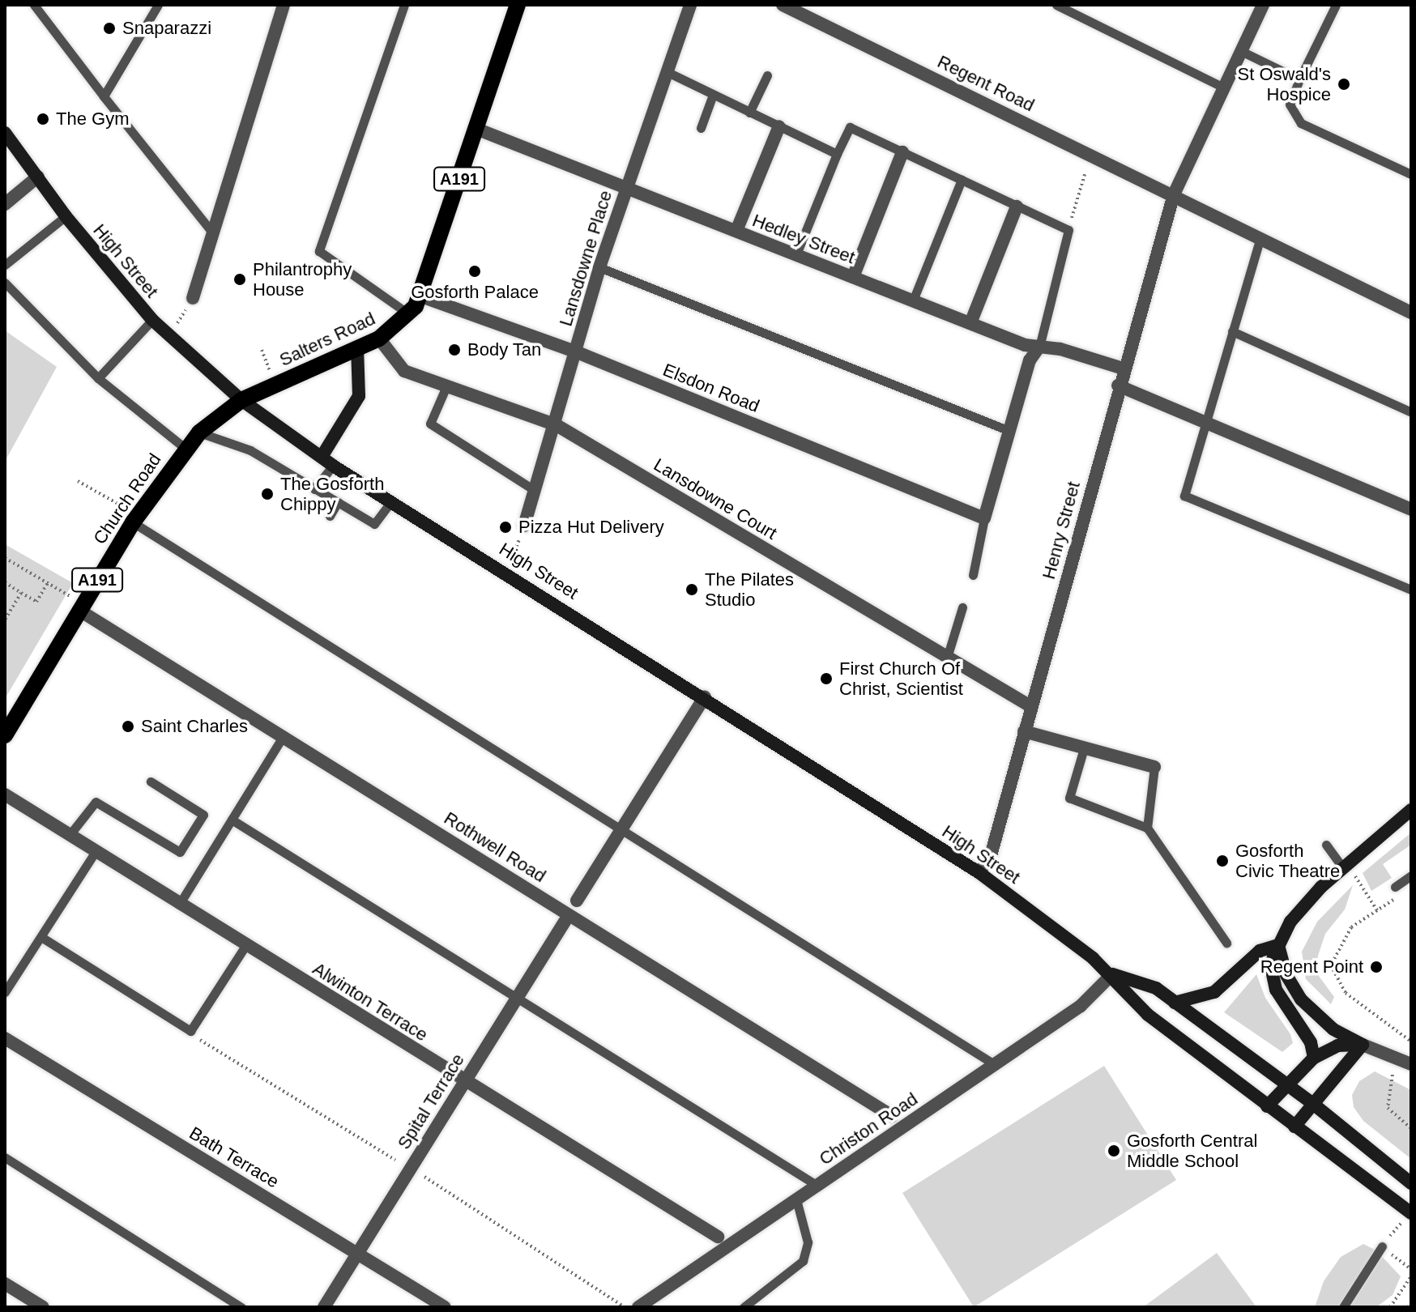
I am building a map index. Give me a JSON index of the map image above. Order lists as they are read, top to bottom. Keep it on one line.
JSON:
{"streets":{"main road":["A191","High Street","Salters Road","Church Road"],"street":["Regent Road","Hedley Street","Lansdowne Place","Elsdon Road","Lansdowne Court","Henry Street","Rothwell Road","Alwinton Terrace","Spital Terrace","Christon Road","Bath Terrace"]},"crossings":[["Regent Road","Henry Street"],["Hedley Street","Lansdowne Place"],["Hedley Street","Salters Road"],["Hedley Street","Henry Street"],["Lansdowne Place","Elsdon Road"],["Lansdowne Place","Lansdowne Court"],["High Street","Salters Road"],["High Street","Church Road"],["High Street","Henry Street"],["High Street","Christon Road"],["Salters Road","Elsdon Road"],["Salters Road","Church Road"],["Salters Road","Lansdowne Court"],["Church Road","Rothwell Road"],["Lansdowne Court","Henry Street"],["Rothwell Road","Spital Terrace"],["Alwinton Terrace","Spital Terrace"],["Spital Terrace","Bath Terrace"]],"places":["Snaparazzi","St Oswald's Hospice","The Gym","Gosforth Palace","Philantrophy House","Body Tan","The Gosforth Chippy","Pizza Hut Delivery","The Pilates Studio","First Church Of Christ, Scientist","Saint Charles","Gosforth Civic Theatre","Regent Point","Gosforth Central Middle School"]}
